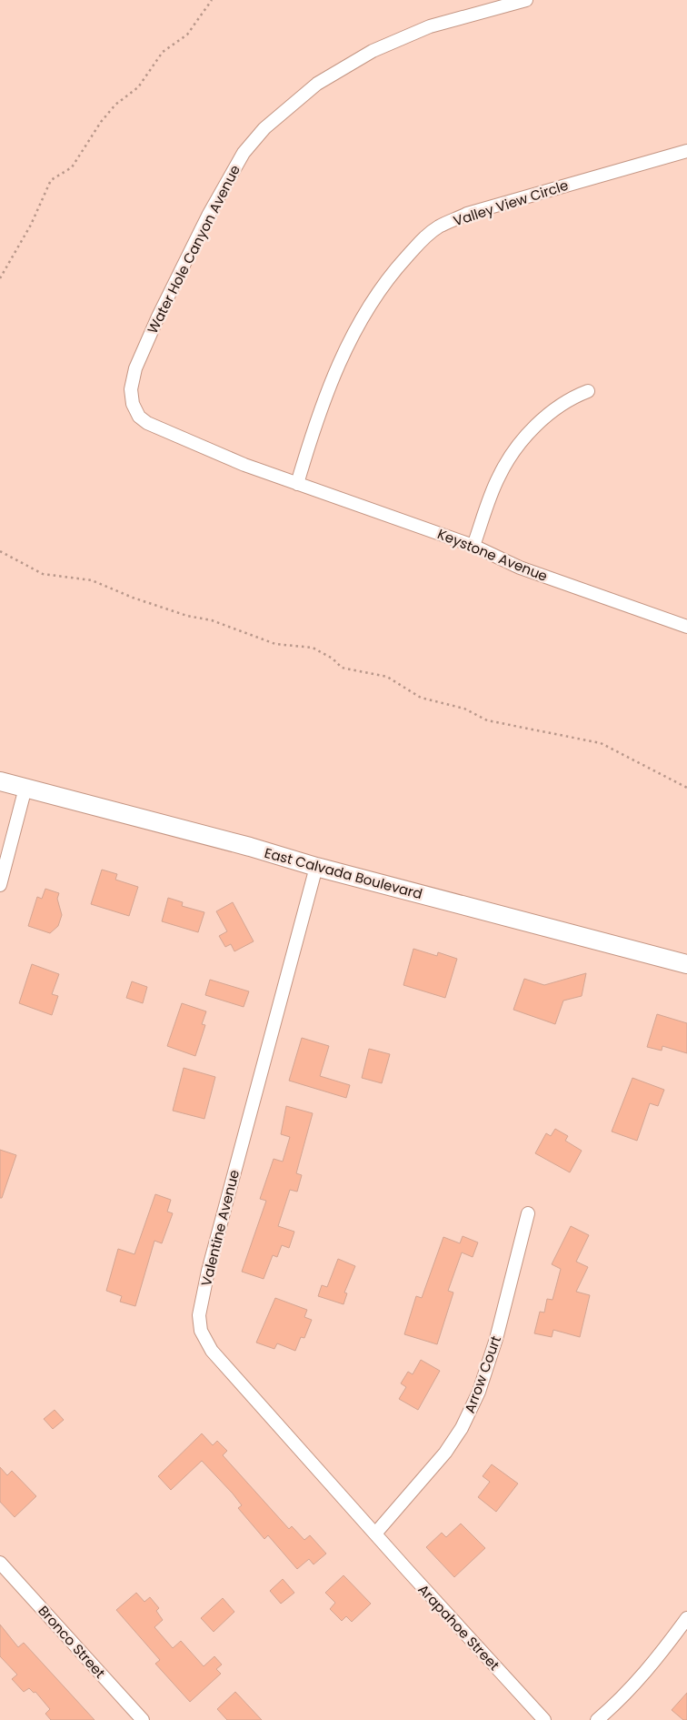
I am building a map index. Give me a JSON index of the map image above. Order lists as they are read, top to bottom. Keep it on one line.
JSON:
{"streets":{"main road":["East Calvada Boulevard"],"street":["Valley View Circle","Water Hole Canyon Avenue","Keystone Avenue","Valentine Avenue","Arrow Court","Arapahoe Street","Bronco Street"]},"crossings":[["Valley View Circle","Water Hole Canyon Avenue"],["Valley View Circle","Keystone Avenue"],["Water Hole Canyon Avenue","Keystone Avenue"],["East Calvada Boulevard","Valentine Avenue"],["Valentine Avenue","Arrow Court"],["Valentine Avenue","Arapahoe Street"],["Arrow Court","Arapahoe Street"]]}
